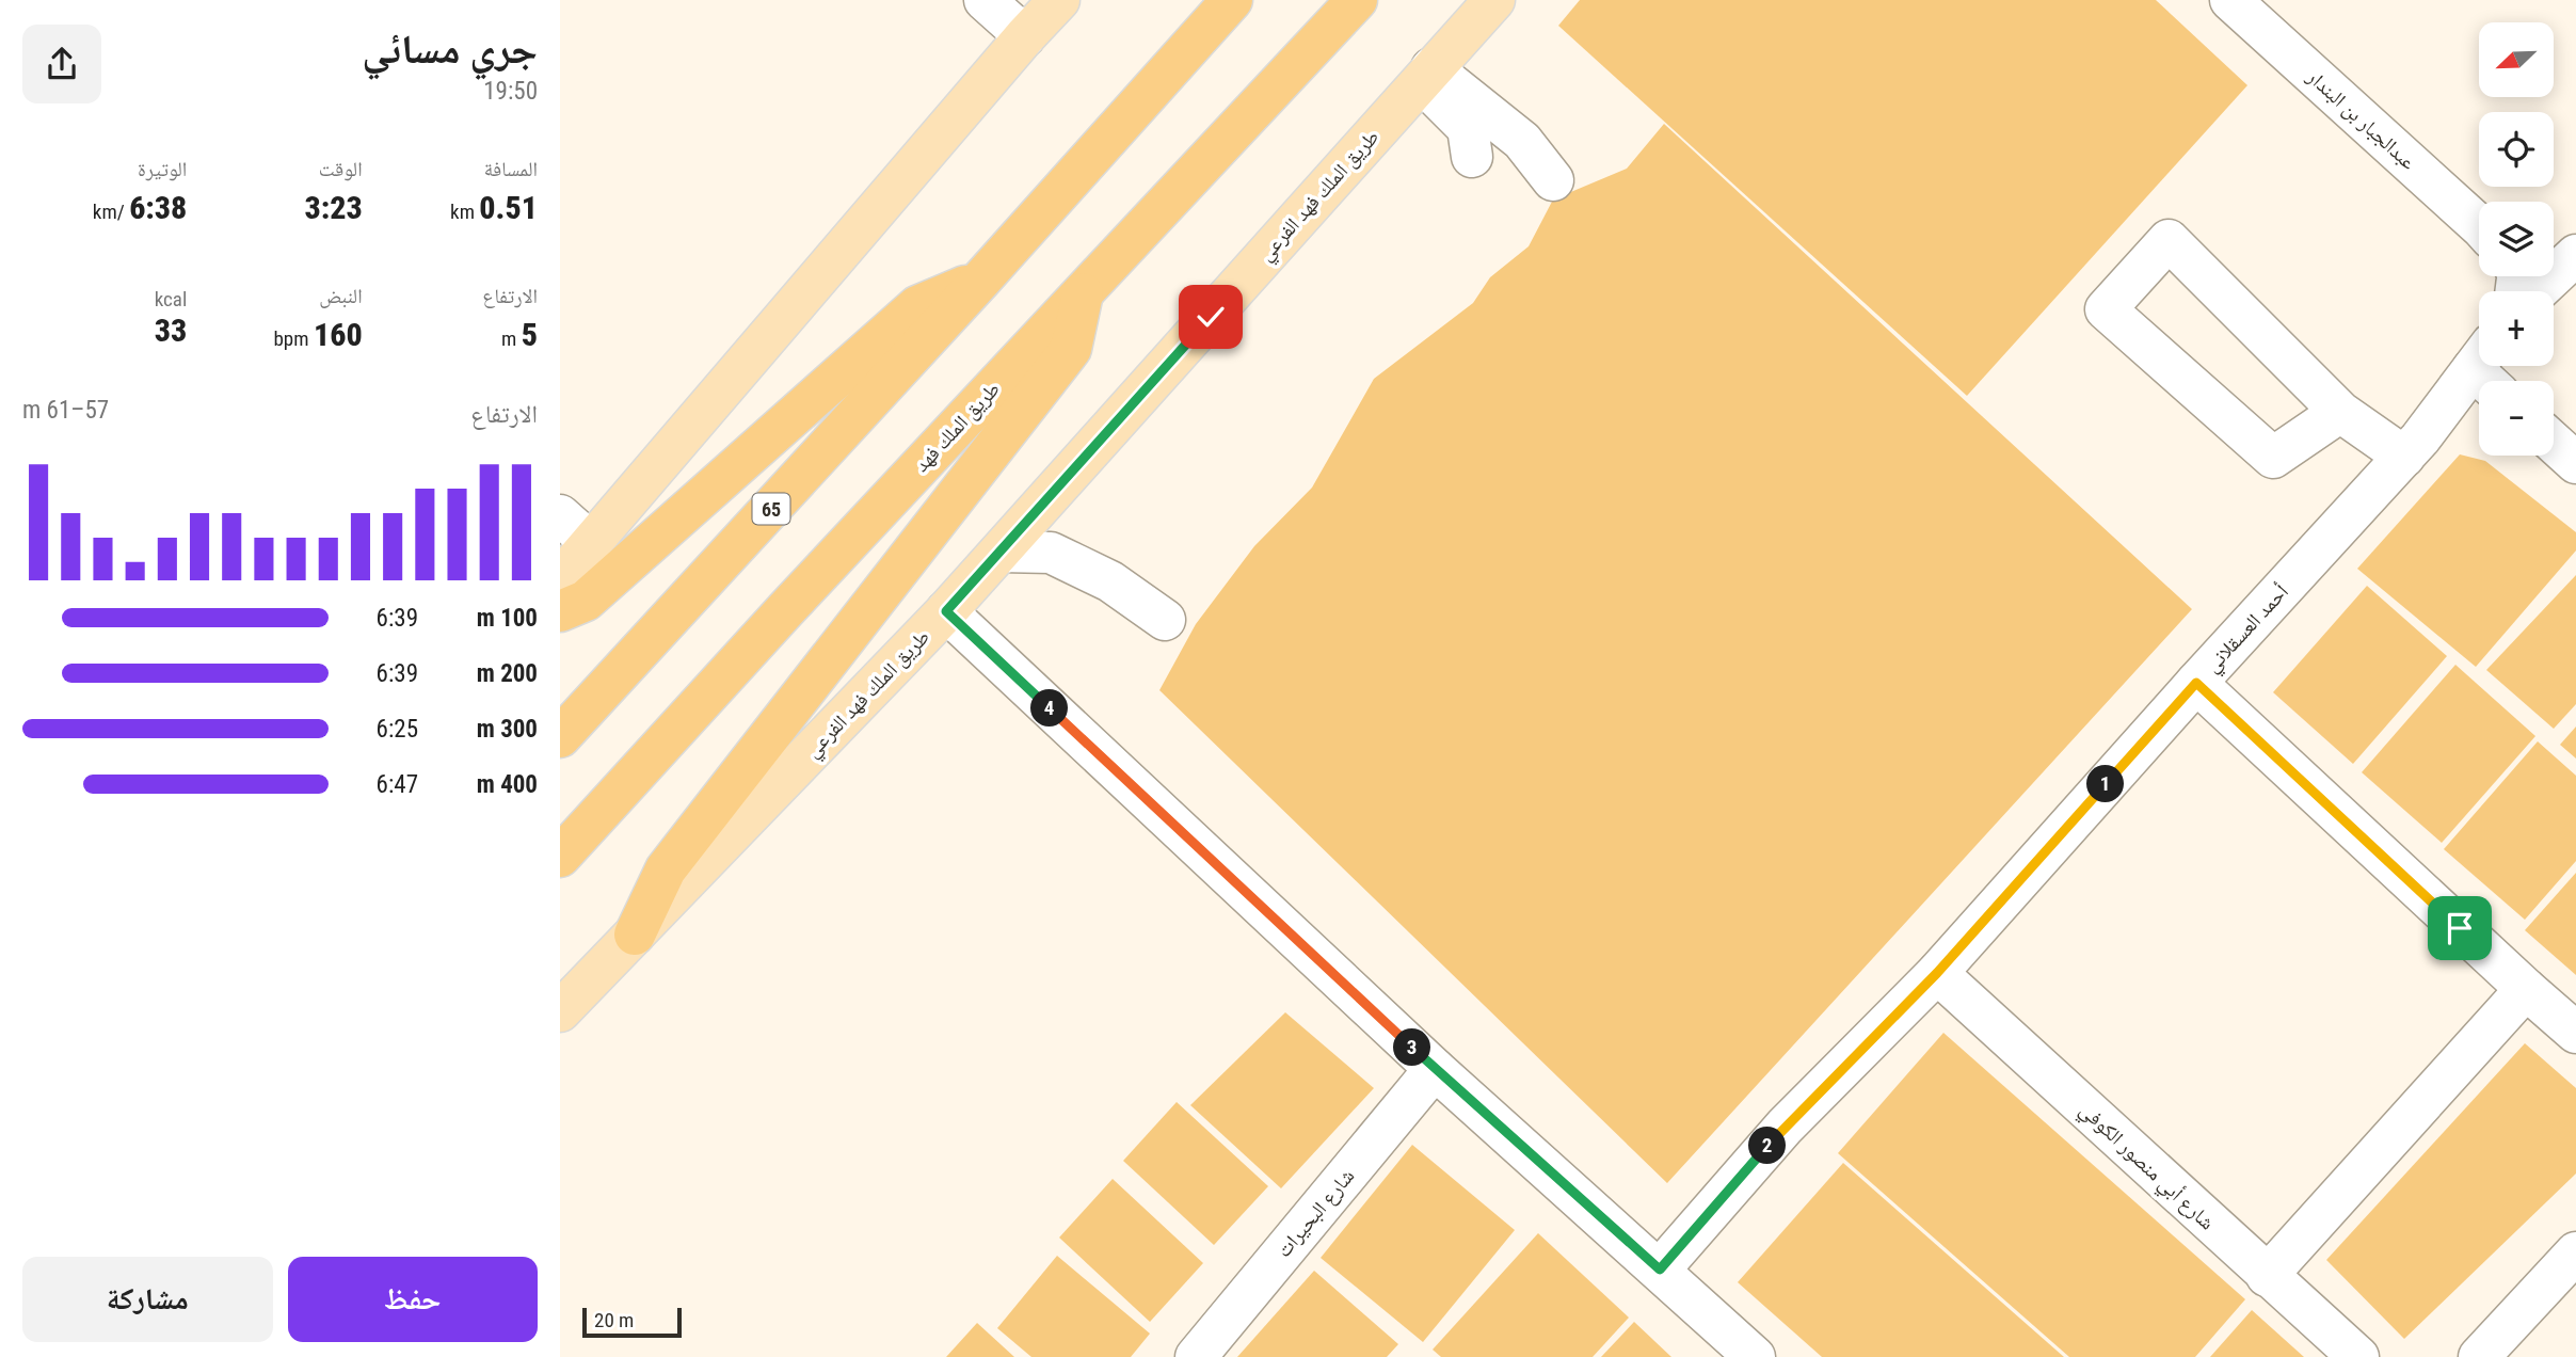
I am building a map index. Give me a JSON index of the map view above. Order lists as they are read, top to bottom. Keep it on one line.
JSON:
{"streets":{"highway":["طريق الملك فهد","65"],"main road":["طريق الملك فهد الفرعي"],"street":["عبدالجبار بن البندار","أحمد العسقلاني","شارع أبي منصور الكوفي","شارع البحيرات"]},"crossings":[["أحمد العسقلاني","شارع أبي منصور الكوفي"]],"scale_bar":"20 m","north":"bottom left","page":{"heading":["جري مسائي","19:50"],"map_buttons":["+","−"],"stats":[["المسافة","0.51 km"],["الوقت","3:23"],["الوتيرة","6:38 /km"],["الارتفاع","5 m"],["النبض","160 bpm"],["kcal","33"]],"chart":["الارتفاع","57–61 m"],"list":[{"name":"100 m","note":"6:39"},{"name":"200 m","note":"6:39"},{"name":"300 m","note":"6:25"},{"name":"400 m","note":"6:47"}],"pins":["4","1","3","2"],"buttons":["حفظ","مشاركة"],"scale":"20 m"}}
